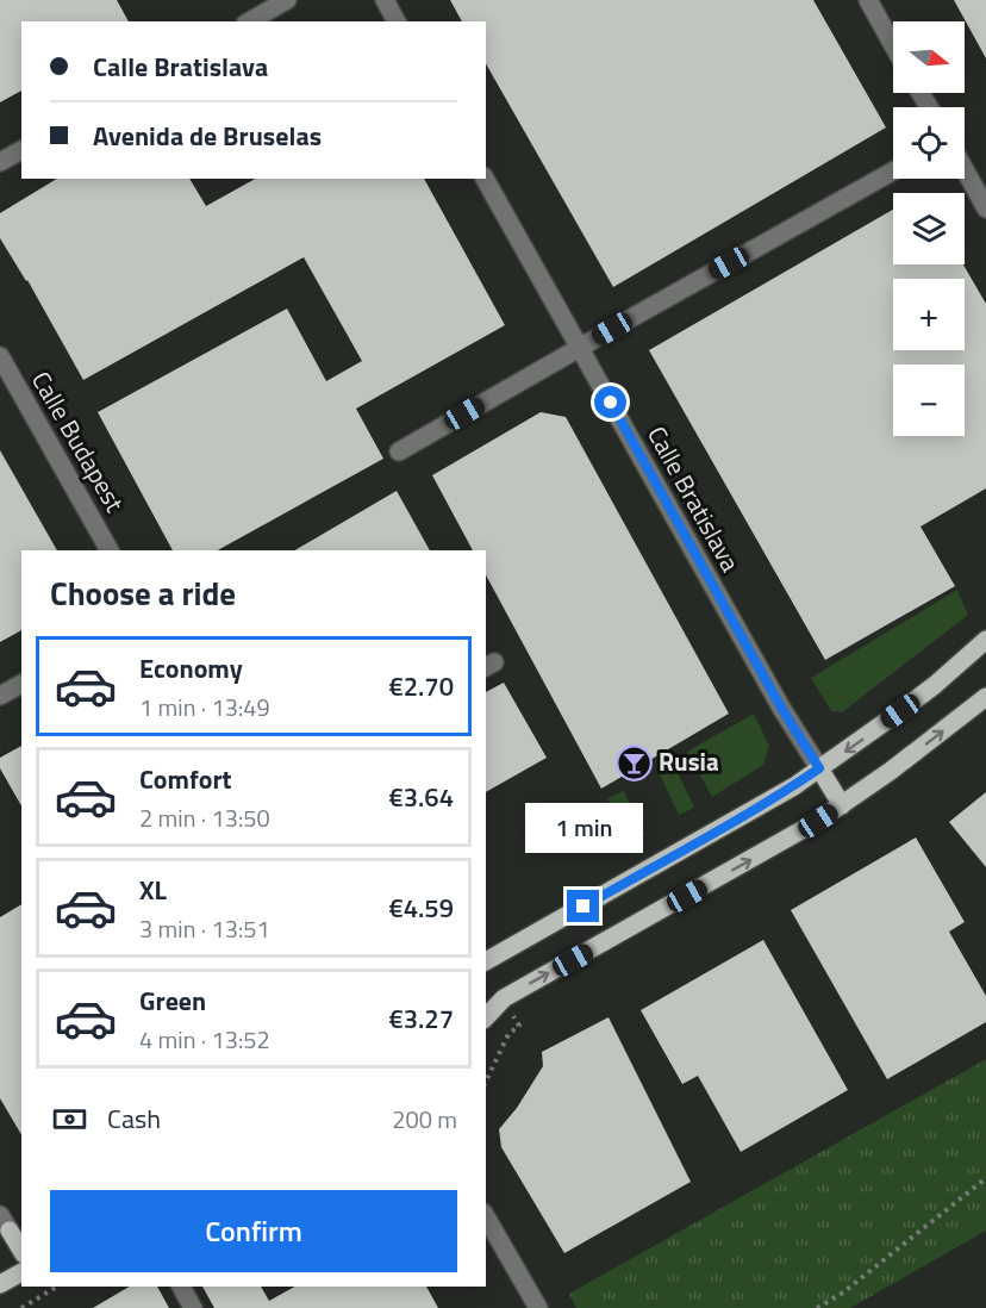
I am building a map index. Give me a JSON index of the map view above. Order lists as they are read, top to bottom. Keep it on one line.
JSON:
{"streets":{"street":["Calle Budapest","Calle Bratislava"]},"places":{"bar":["Rusia"]},"north":"right","page":{"map_buttons":["+","−"],"banner":["Calle Bratislava","Avenida de Bruselas"],"heading":"Choose a ride","list":[{"name":"Economy","note":"1 min · 13:49","value":"€2.70"},{"name":"Comfort","note":"2 min · 13:50","value":"€3.64"},{"name":"XL","note":"3 min · 13:51","value":"€4.59"},{"name":"Green","note":"4 min · 13:52","value":"€3.27"}],"bubble":"1 min","pay":["Cash","200 m"],"buttons":"Confirm"}}
